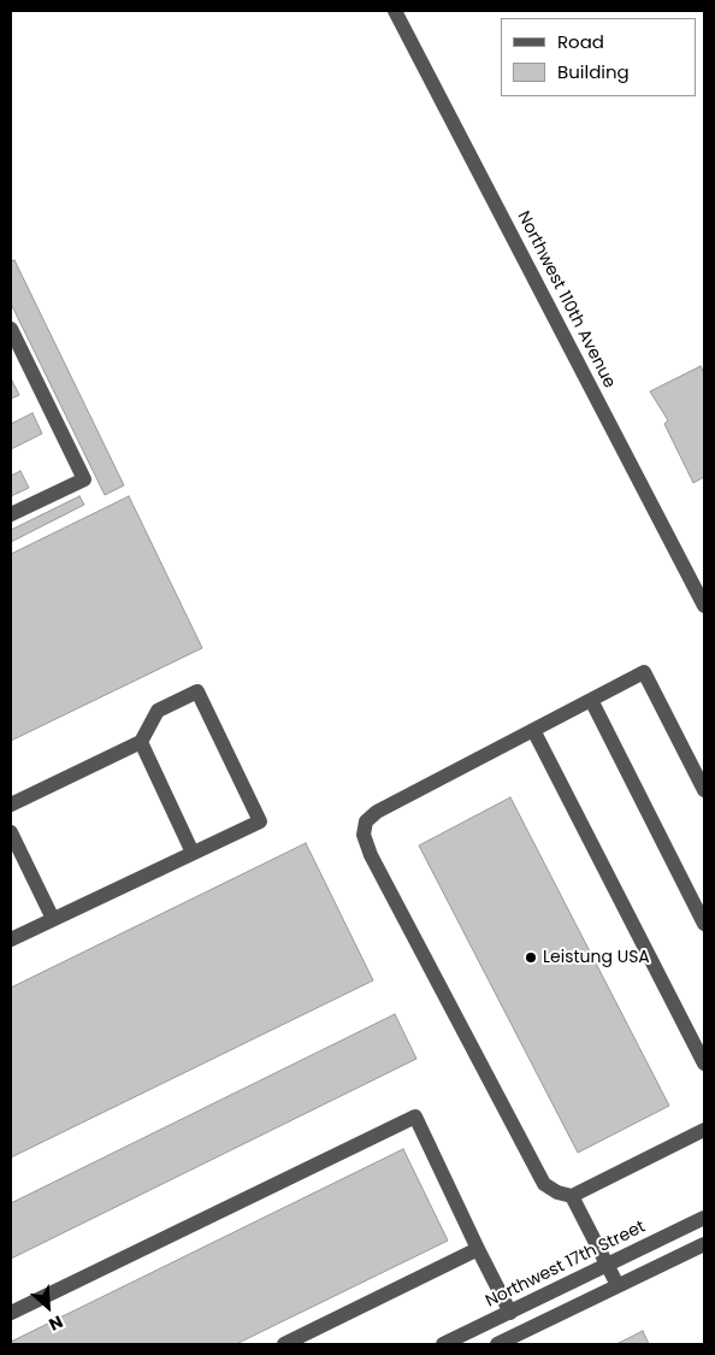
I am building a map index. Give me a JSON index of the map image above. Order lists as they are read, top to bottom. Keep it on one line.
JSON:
{"streets":{"street":["Northwest 110th Avenue","Northwest 17th Street"]},"places":["Leistung USA"],"legend":["Road","Building"],"north":"bottom right"}
